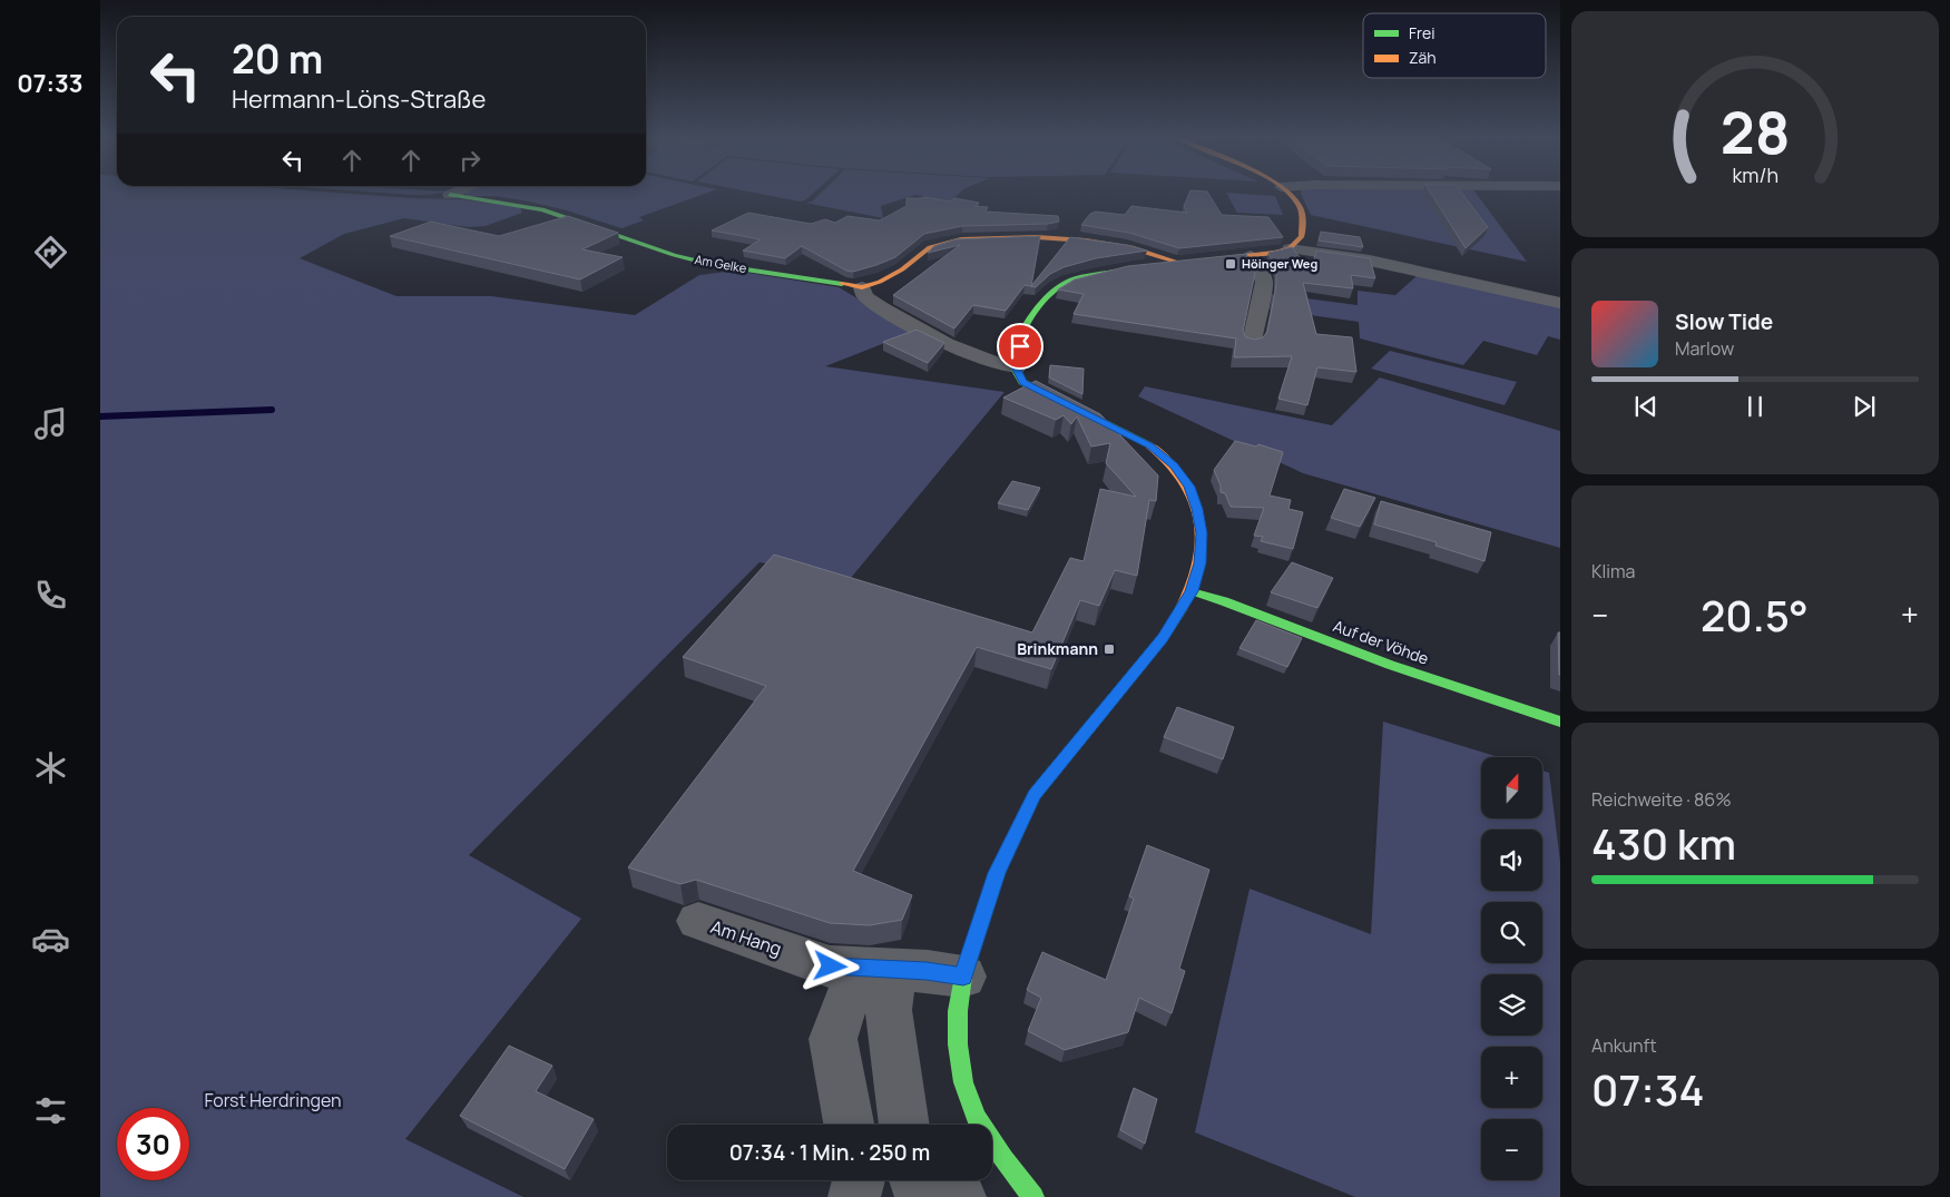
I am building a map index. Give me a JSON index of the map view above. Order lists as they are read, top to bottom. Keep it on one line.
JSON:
{"streets":{"street":["Am Gelke","Auf der Vöhde","Am Hang"]},"parks":["Forst Herdringen"],"places":{"transit":["Höinger Weg","Brinkmann"]},"legend":["Frei","Zäh"],"north":"top","page":{"tabs":"07:33","turn":["20 m","Hermann-Löns-Straße"],"song":["Slow Tide","Marlow"],"tile":["Klima",["Reichweite · 86%","430 km"],["Ankunft","07:34"]],"heat":["−","20.5°","+"],"map_buttons":["+","−"],"limit":"30","trip":"07:34 · 1 Min. · 250 m","gauge":["28","km/h"]}}
